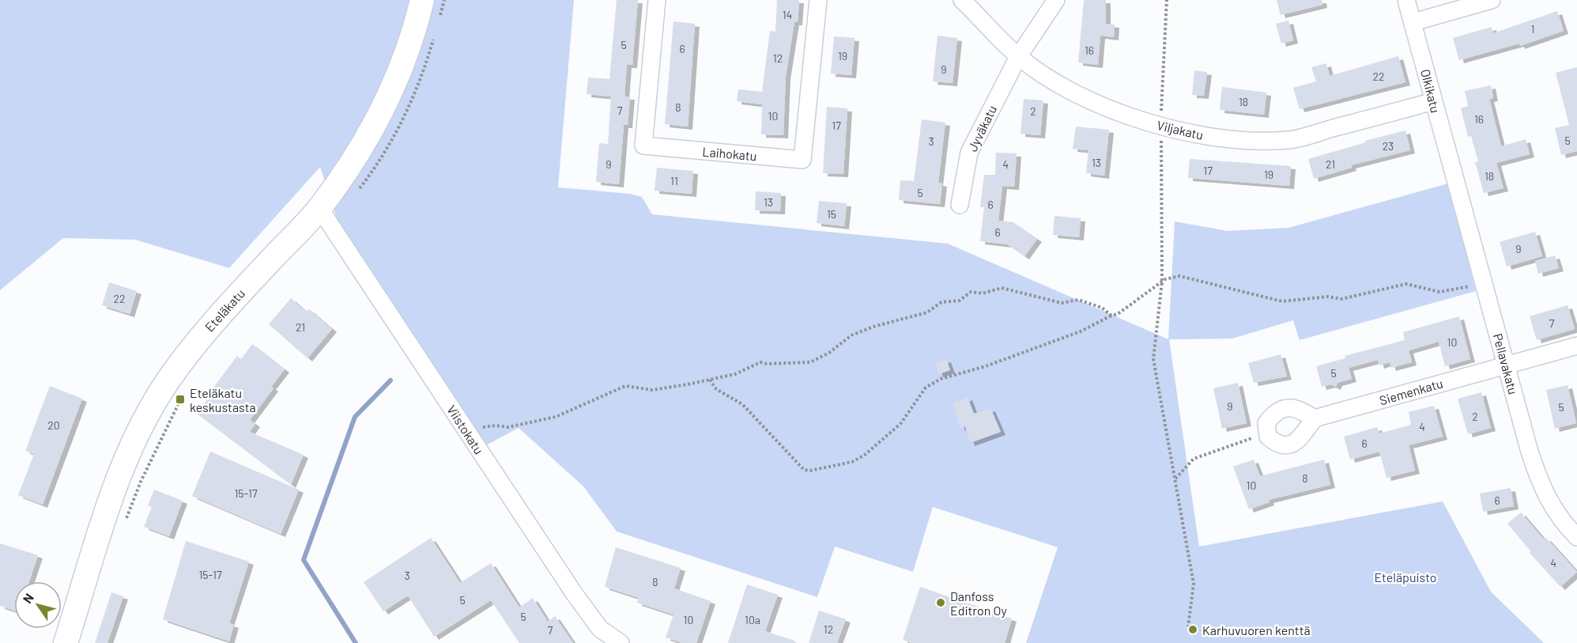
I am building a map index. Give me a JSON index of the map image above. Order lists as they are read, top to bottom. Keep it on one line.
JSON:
{"streets":{"main road":["Eteläkatu"],"street":["Olkikatu","Jyväkatu","Viljakatu","Laihokatu","Pellavakatu","Siemenkatu","Viistokatu"]},"crossings":[["Olkikatu","Viljakatu"],["Olkikatu","Pellavakatu"],["Jyväkatu","Viljakatu"],["Eteläkatu","Viistokatu"],["Pellavakatu","Siemenkatu"]],"parks":["Eteläpuisto"],"places":{"transit":["Eteläkatu keskustasta"],"other":["Danfoss Editron Oy","Karhuvuoren kenttä"]},"house_numbers":["14","1","5","6","16","19","12","9","22","18","8","7","2","10","16","17","5","3","23","13","9","4","21","17","19","18","11","5","13","6","15","6","9","22","7","21","10","5","9","5","2","20","4","6","8","10","15-17","6","4","15-17","3","8","5","5","10","10a","12","7"],"north":"top left"}
